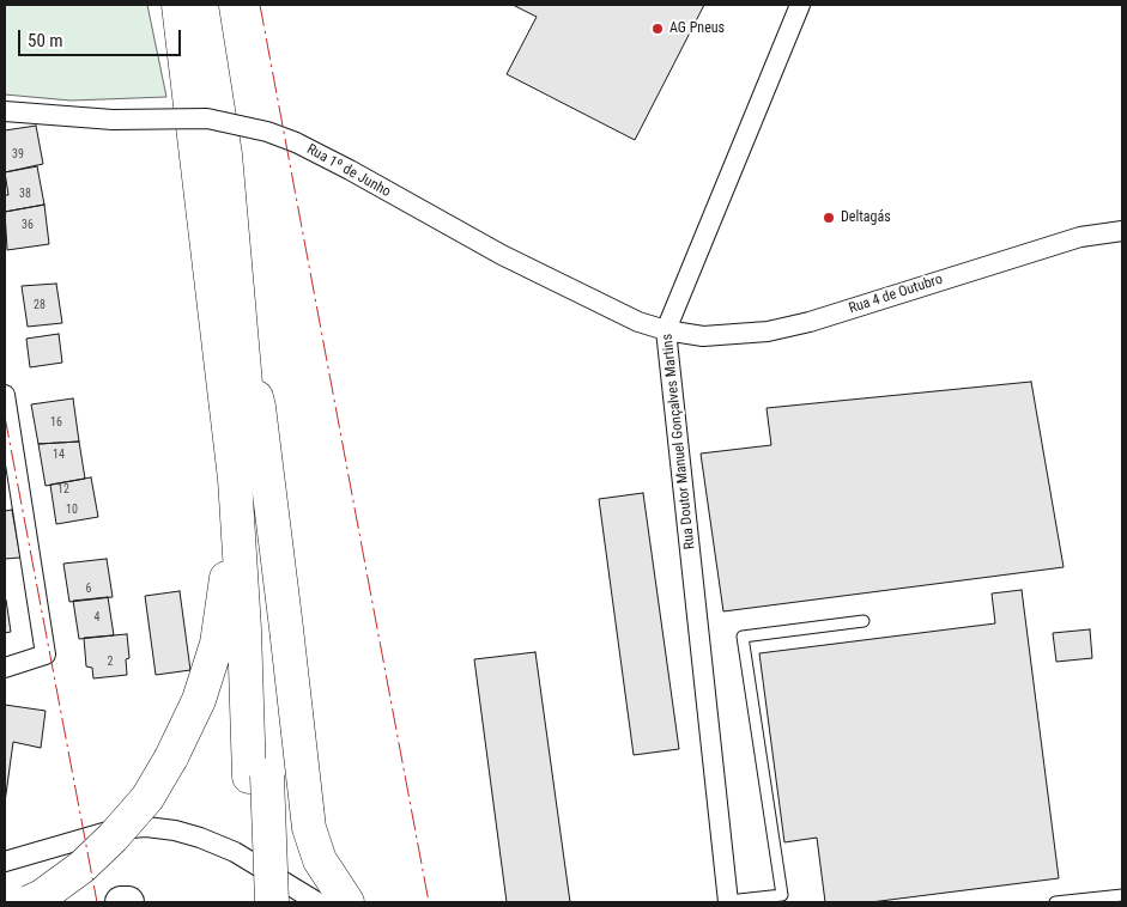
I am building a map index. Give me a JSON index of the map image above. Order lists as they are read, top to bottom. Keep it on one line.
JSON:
{"streets":{"street":["Rua 1º de Junho","Rua 4 de Outubro","Rua Doutor Manuel Gonçalves Martins"]},"crossings":[["Rua 1º de Junho","Rua 4 de Outubro"],["Rua 1º de Junho","Rua Doutor Manuel Gonçalves Martins"],["Rua 4 de Outubro","Rua Doutor Manuel Gonçalves Martins"]],"places":["AG Pneus","Deltagás"],"house_numbers":["39","38","36","28","16","14","12","10","6","4","2"],"scale_bar":"50 m"}
